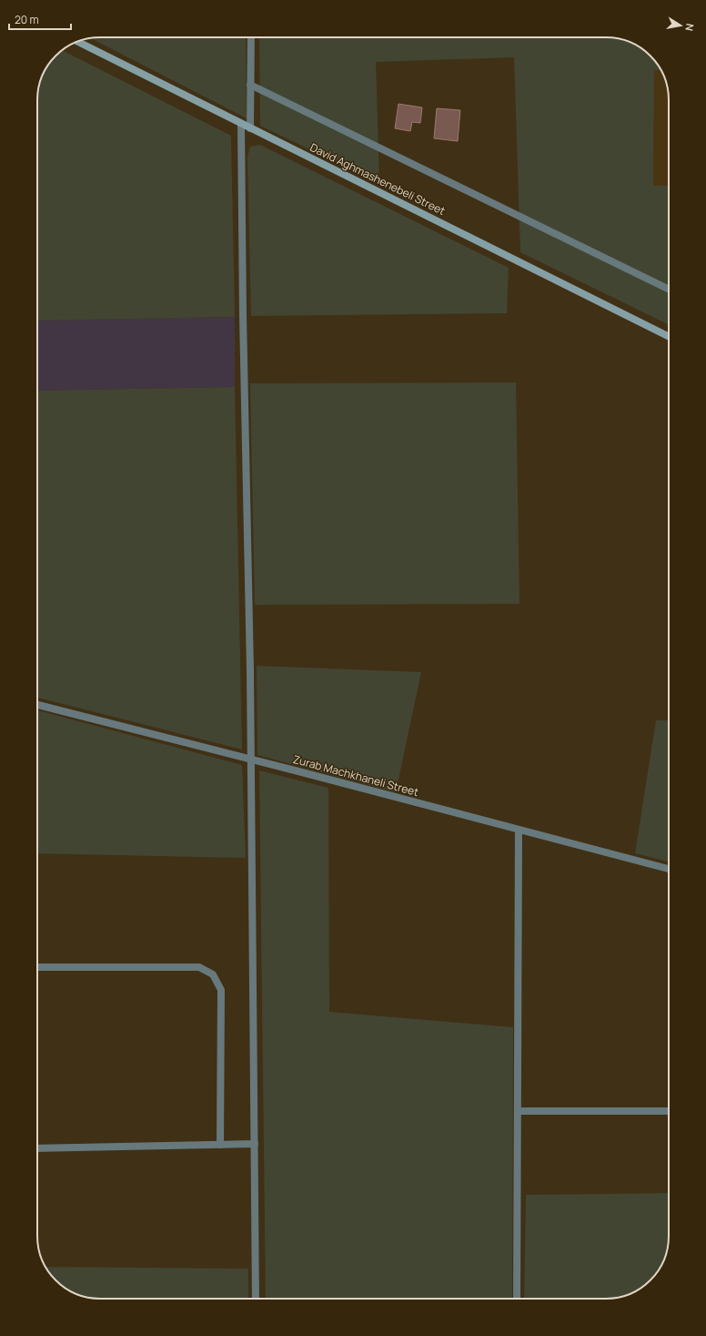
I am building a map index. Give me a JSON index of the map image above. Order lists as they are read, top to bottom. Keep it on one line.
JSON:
{"streets":{"street":["David Aghmashenebeli Street","Zurab Machkhaneli Street"]},"scale_bar":"20 m","north":"right"}
